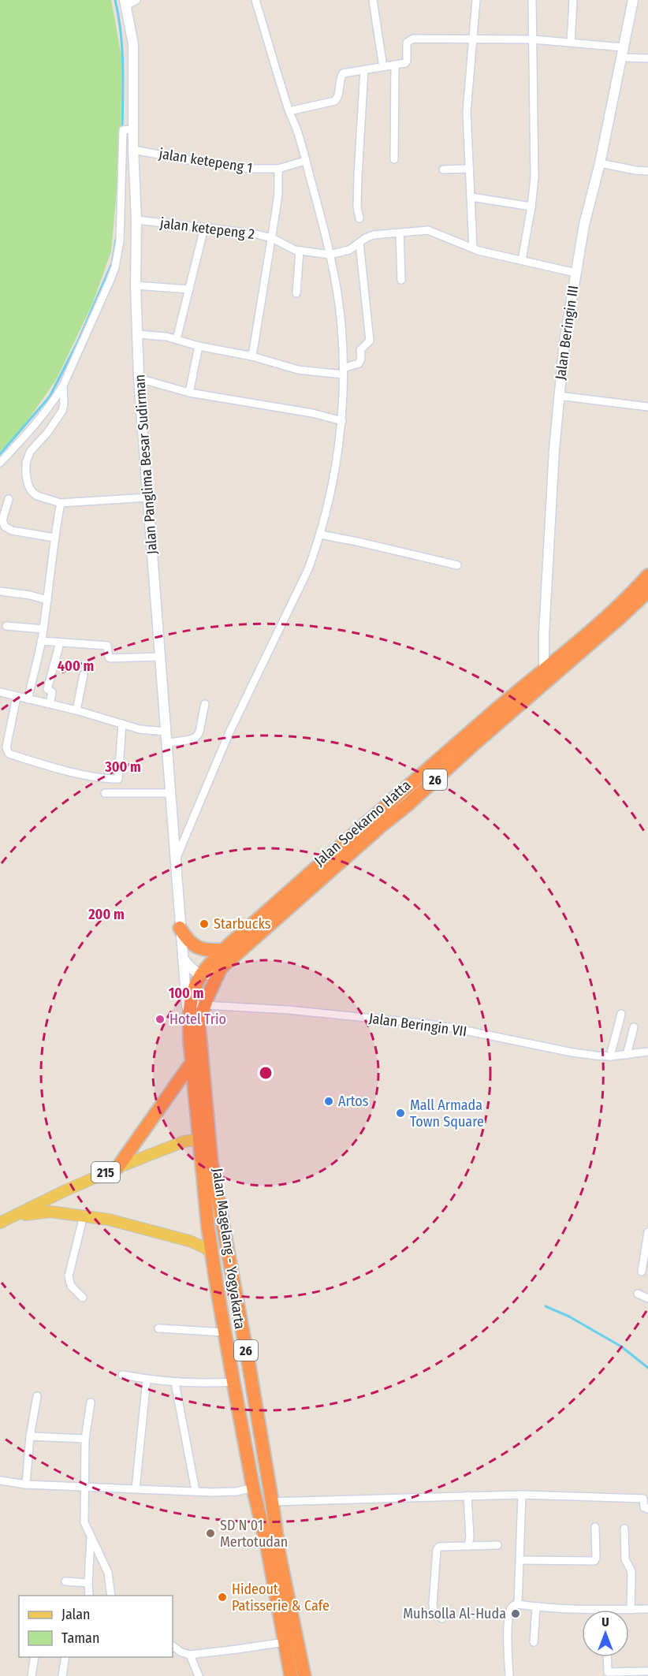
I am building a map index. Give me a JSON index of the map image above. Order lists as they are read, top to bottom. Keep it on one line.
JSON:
{"streets":{"highway":["26","Jalan Soekarno Hatta","215","Jalan Magelang - Yogyakarta"],"main road":["Jalan Beringin III","Jalan Panglima Besar Sudirman"],"street":["jalan ketepeng 1","jalan ketepeng 2","Jalan Beringin VII"]},"crossings":[["jalan ketepeng 1","Jalan Panglima Besar Sudirman"],["jalan ketepeng 2","Jalan Beringin III"],["jalan ketepeng 2","Jalan Panglima Besar Sudirman"],["Jalan Beringin III","Jalan Soekarno Hatta"],["26","Jalan Soekarno Hatta"],["26","Jalan Beringin VII"],["26","Jalan Magelang - Yogyakarta"],["215","Jalan Magelang - Yogyakarta"]],"places":["Starbucks","Hotel Trio","Artos","Mall Armada Town Square","SD N 01 Mertotudan","Hideout Patisserie & Cafe","Muhsolla Al-Huda"],"legend":["Jalan","Taman"],"north":"top","rings":["400 m","300 m","200 m","100 m"]}
